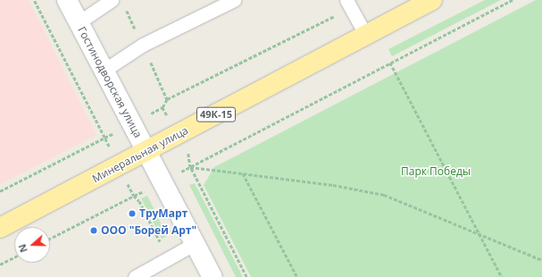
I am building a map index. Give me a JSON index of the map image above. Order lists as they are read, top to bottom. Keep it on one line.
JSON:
{"streets":{"main road":["49К-15","Минеральная улица"],"street":["Гостинодворская улица"]},"crossings":[["Гостинодворская улица","Минеральная улица"]],"parks":["Парк Победы"],"places":["ТруМарт","ООО \"Борей Арт\""],"north":"left"}
